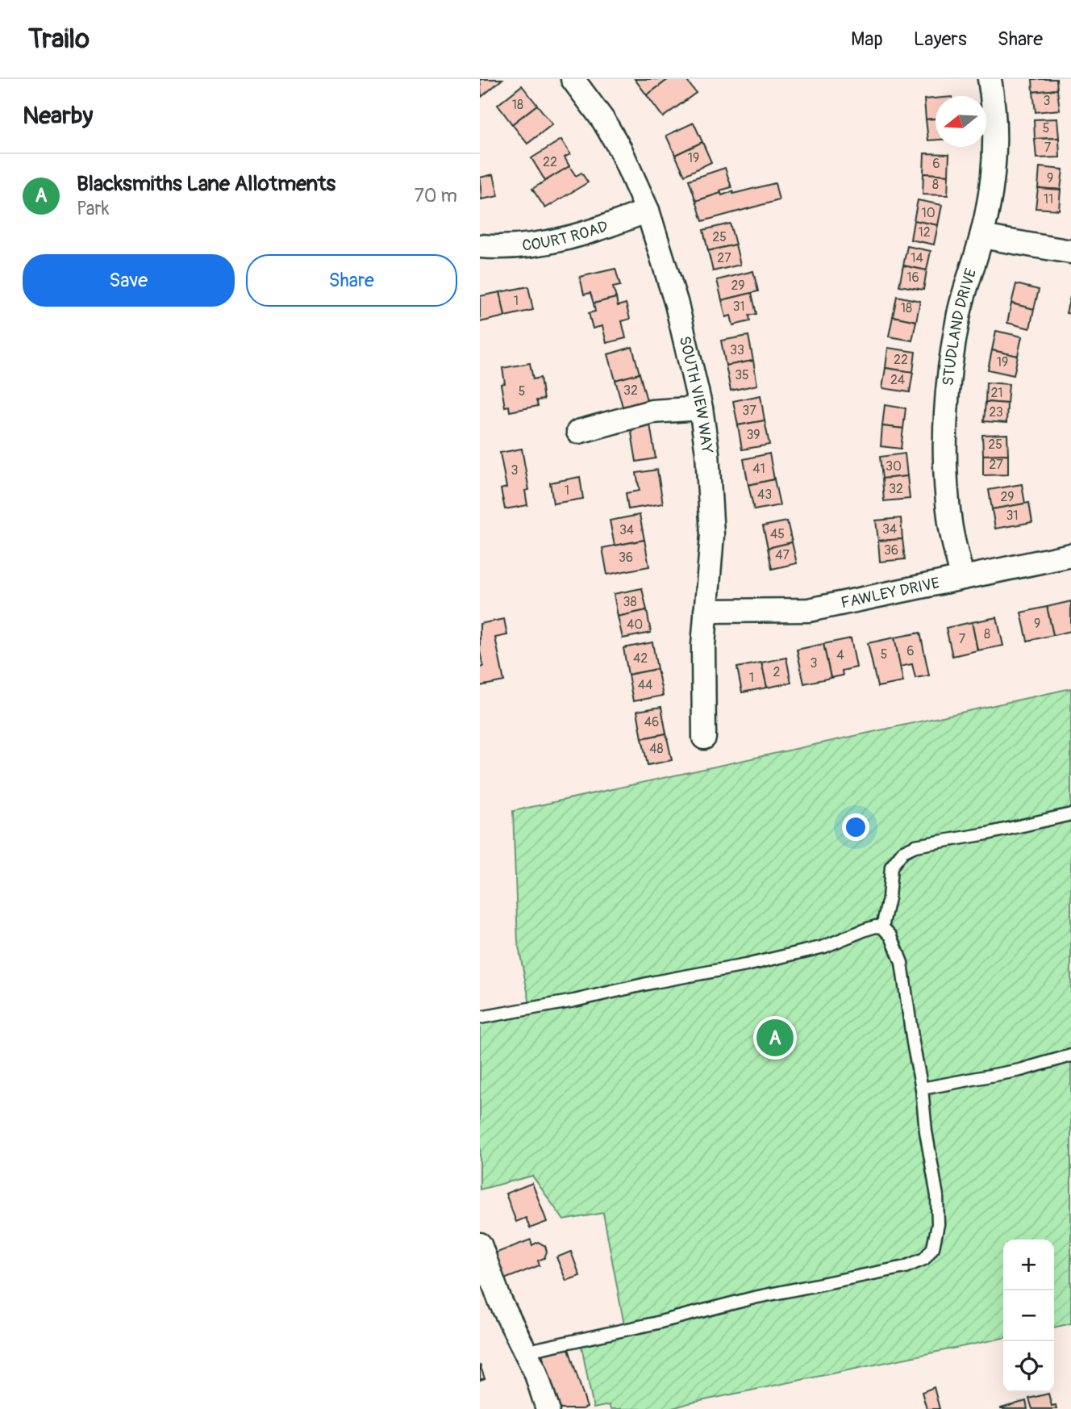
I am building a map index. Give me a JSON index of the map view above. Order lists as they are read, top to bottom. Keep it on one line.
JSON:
{"streets":{"street":["COURT ROAD","STUDLAND DRIVE","SOUTH VIEW WAY","FAWLEY DRIVE"]},"crossings":[["COURT ROAD","SOUTH VIEW WAY"],["STUDLAND DRIVE","FAWLEY DRIVE"],["SOUTH VIEW WAY","FAWLEY DRIVE"]],"house_numbers":["3","18","5","7","19","22","6","9","8","11","10","12","25","27","14","16","29","1","31","18","33","22","19","35","24","32","5","21","37","23","39","25","27","30","41","3","32","1","43","29","31","34","34","45","36","47","36","38","9","40","8","7","6","5","4","42","3","2","1","44","46","48"],"north":"left","page":{"header":"Trailo","nav":["Map","Layers","Share"],"heading":"Nearby","list":[{"mark":"A","name":"Blacksmiths Lane Allotments","note":"Park","value":"70 m"}],"buttons":["Save","Share"],"pins":"A","map_buttons":["+","−"]}}
